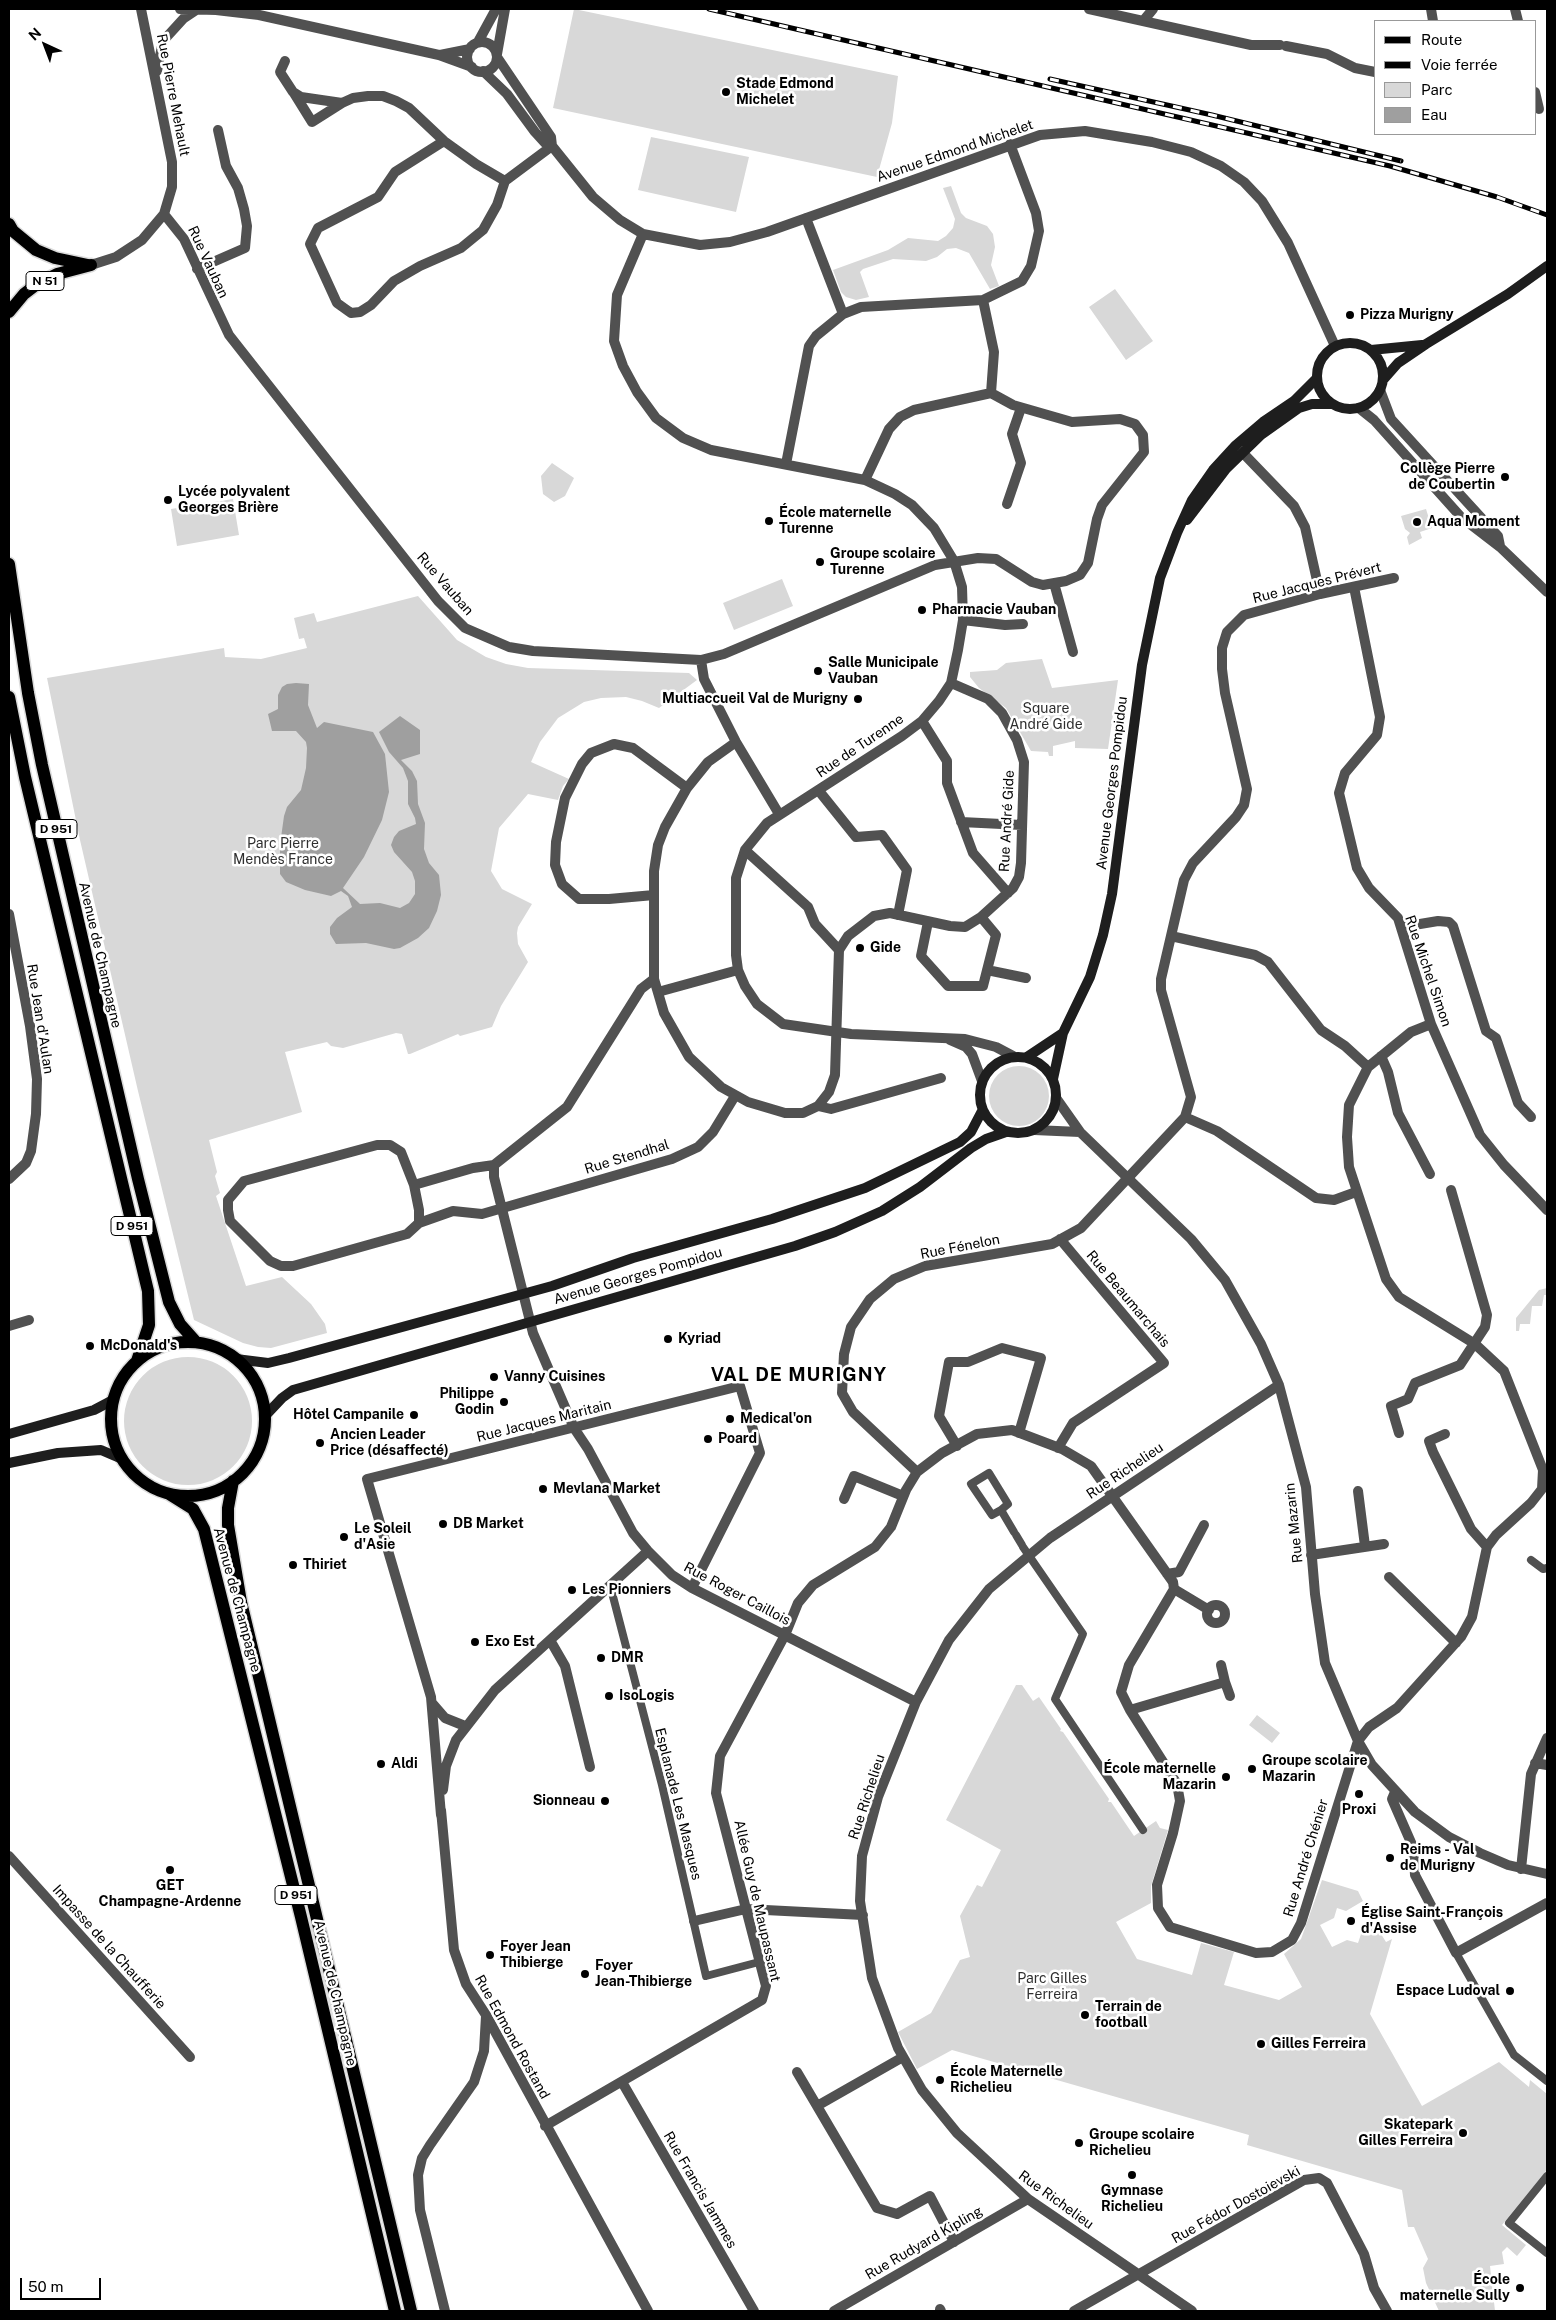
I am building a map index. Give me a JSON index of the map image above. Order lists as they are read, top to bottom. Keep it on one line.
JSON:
{"streets":{"main road":["N 51","Avenue Georges Pompidou","D 951","Avenue de Champagne"],"street":["Rue Pierre Mehault","Avenue Edmond Michelet","Rue Vauban","Rue Jacques Prévert","Rue de Turenne","Rue André Gide","Rue Michel Simon","Rue Jean d'Aulan","Rue Stendhal","Rue Fénelon","Rue Beaumarchais","Rue Jacques Maritain","Rue Richelieu","Rue Mazarin","Rue Roger Caillois","Esplanade Les Masques","Rue André Chénier","Allée Guy de Maupassant","Impasse de la Chaufferie","Rue Edmond Rostand","Rue Francis Jammes","Rue Fédor Dostoievski","Rue Rudyard Kipling"]},"crossings":[["Rue Pierre Mehault","Rue Vauban"],["Rue Pierre Mehault","N 51"],["Avenue Edmond Michelet","Rue de Turenne"],["Avenue Edmond Michelet","Avenue Georges Pompidou"],["Rue Vauban","Rue de Turenne"],["Rue Jacques Prévert","Rue Michel Simon"],["Rue de Turenne","Avenue Georges Pompidou"],["Rue de Turenne","Rue André Gide"],["Rue de Turenne","Rue Mazarin"],["Avenue Georges Pompidou","D 951"],["Avenue Georges Pompidou","Avenue de Champagne"],["Avenue Georges Pompidou","Rue Mazarin"],["Avenue Georges Pompidou","Rue Roger Caillois"],["D 951","Avenue de Champagne"],["Rue Stendhal","Rue Roger Caillois"],["Rue Fénelon","Rue Beaumarchais"],["Rue Fénelon","Rue Mazarin"],["Rue Fénelon","Allée Guy de Maupassant"],["Rue Jacques Maritain","Rue Roger Caillois"],["Rue Jacques Maritain","Rue Edmond Rostand"],["Rue Richelieu","Rue Mazarin"],["Rue Richelieu","Rue Roger Caillois"],["Rue Richelieu","Rue Fédor Dostoievski"],["Rue Richelieu","Rue Rudyard Kipling"],["Rue Mazarin","Rue André Chénier"],["Rue Roger Caillois","Allée Guy de Maupassant"],["Rue Roger Caillois","Rue Edmond Rostand"],["Esplanade Les Masques","Allée Guy de Maupassant"],["Esplanade Les Masques","Rue Edmond Rostand"],["Allée Guy de Maupassant","Rue Edmond Rostand"],["Allée Guy de Maupassant","Rue Francis Jammes"]],"districts":["VAL DE MURIGNY"],"parks":["Square André Gide","Parc Pierre Mendès France","Parc Gilles Ferreira"],"places":["Stade Edmond Michelet","Pizza Murigny","Collège Pierre de Coubertin","Lycée polyvalent Georges Brière","École maternelle Turenne","Aqua Moment","Groupe scolaire Turenne","Pharmacie Vauban","Salle Municipale Vauban","Multiaccueil Val de Murigny","Gide","Kyriad","McDonald's","Vanny Cuisines","Philippe Godin","Hôtel Campanile","Medical'on","Poard","Ancien Leader Price (désaffecté)","Mevlana Market","DB Market","Le Soleil d'Asie","Thiriet","Les Pionniers","Exo Est","DMR","IsoLogis","Aldi","Groupe scolaire Mazarin","École maternelle Mazarin","Proxi","Sionneau","Reims - Val de Murigny","GET Champagne-Ardenne","Église Saint-François d'Assise","Foyer Jean Thibierge","Foyer Jean-Thibierge","Espace Ludoval","Terrain de football","Gilles Ferreira","École Maternelle Richelieu","Skatepark Gilles Ferreira","Groupe scolaire Richelieu","Gymnase Richelieu","École maternelle Sully"],"legend":["Route","Voie ferrée","Parc","Eau"],"scale_bar":"50 m","north":"top left"}
